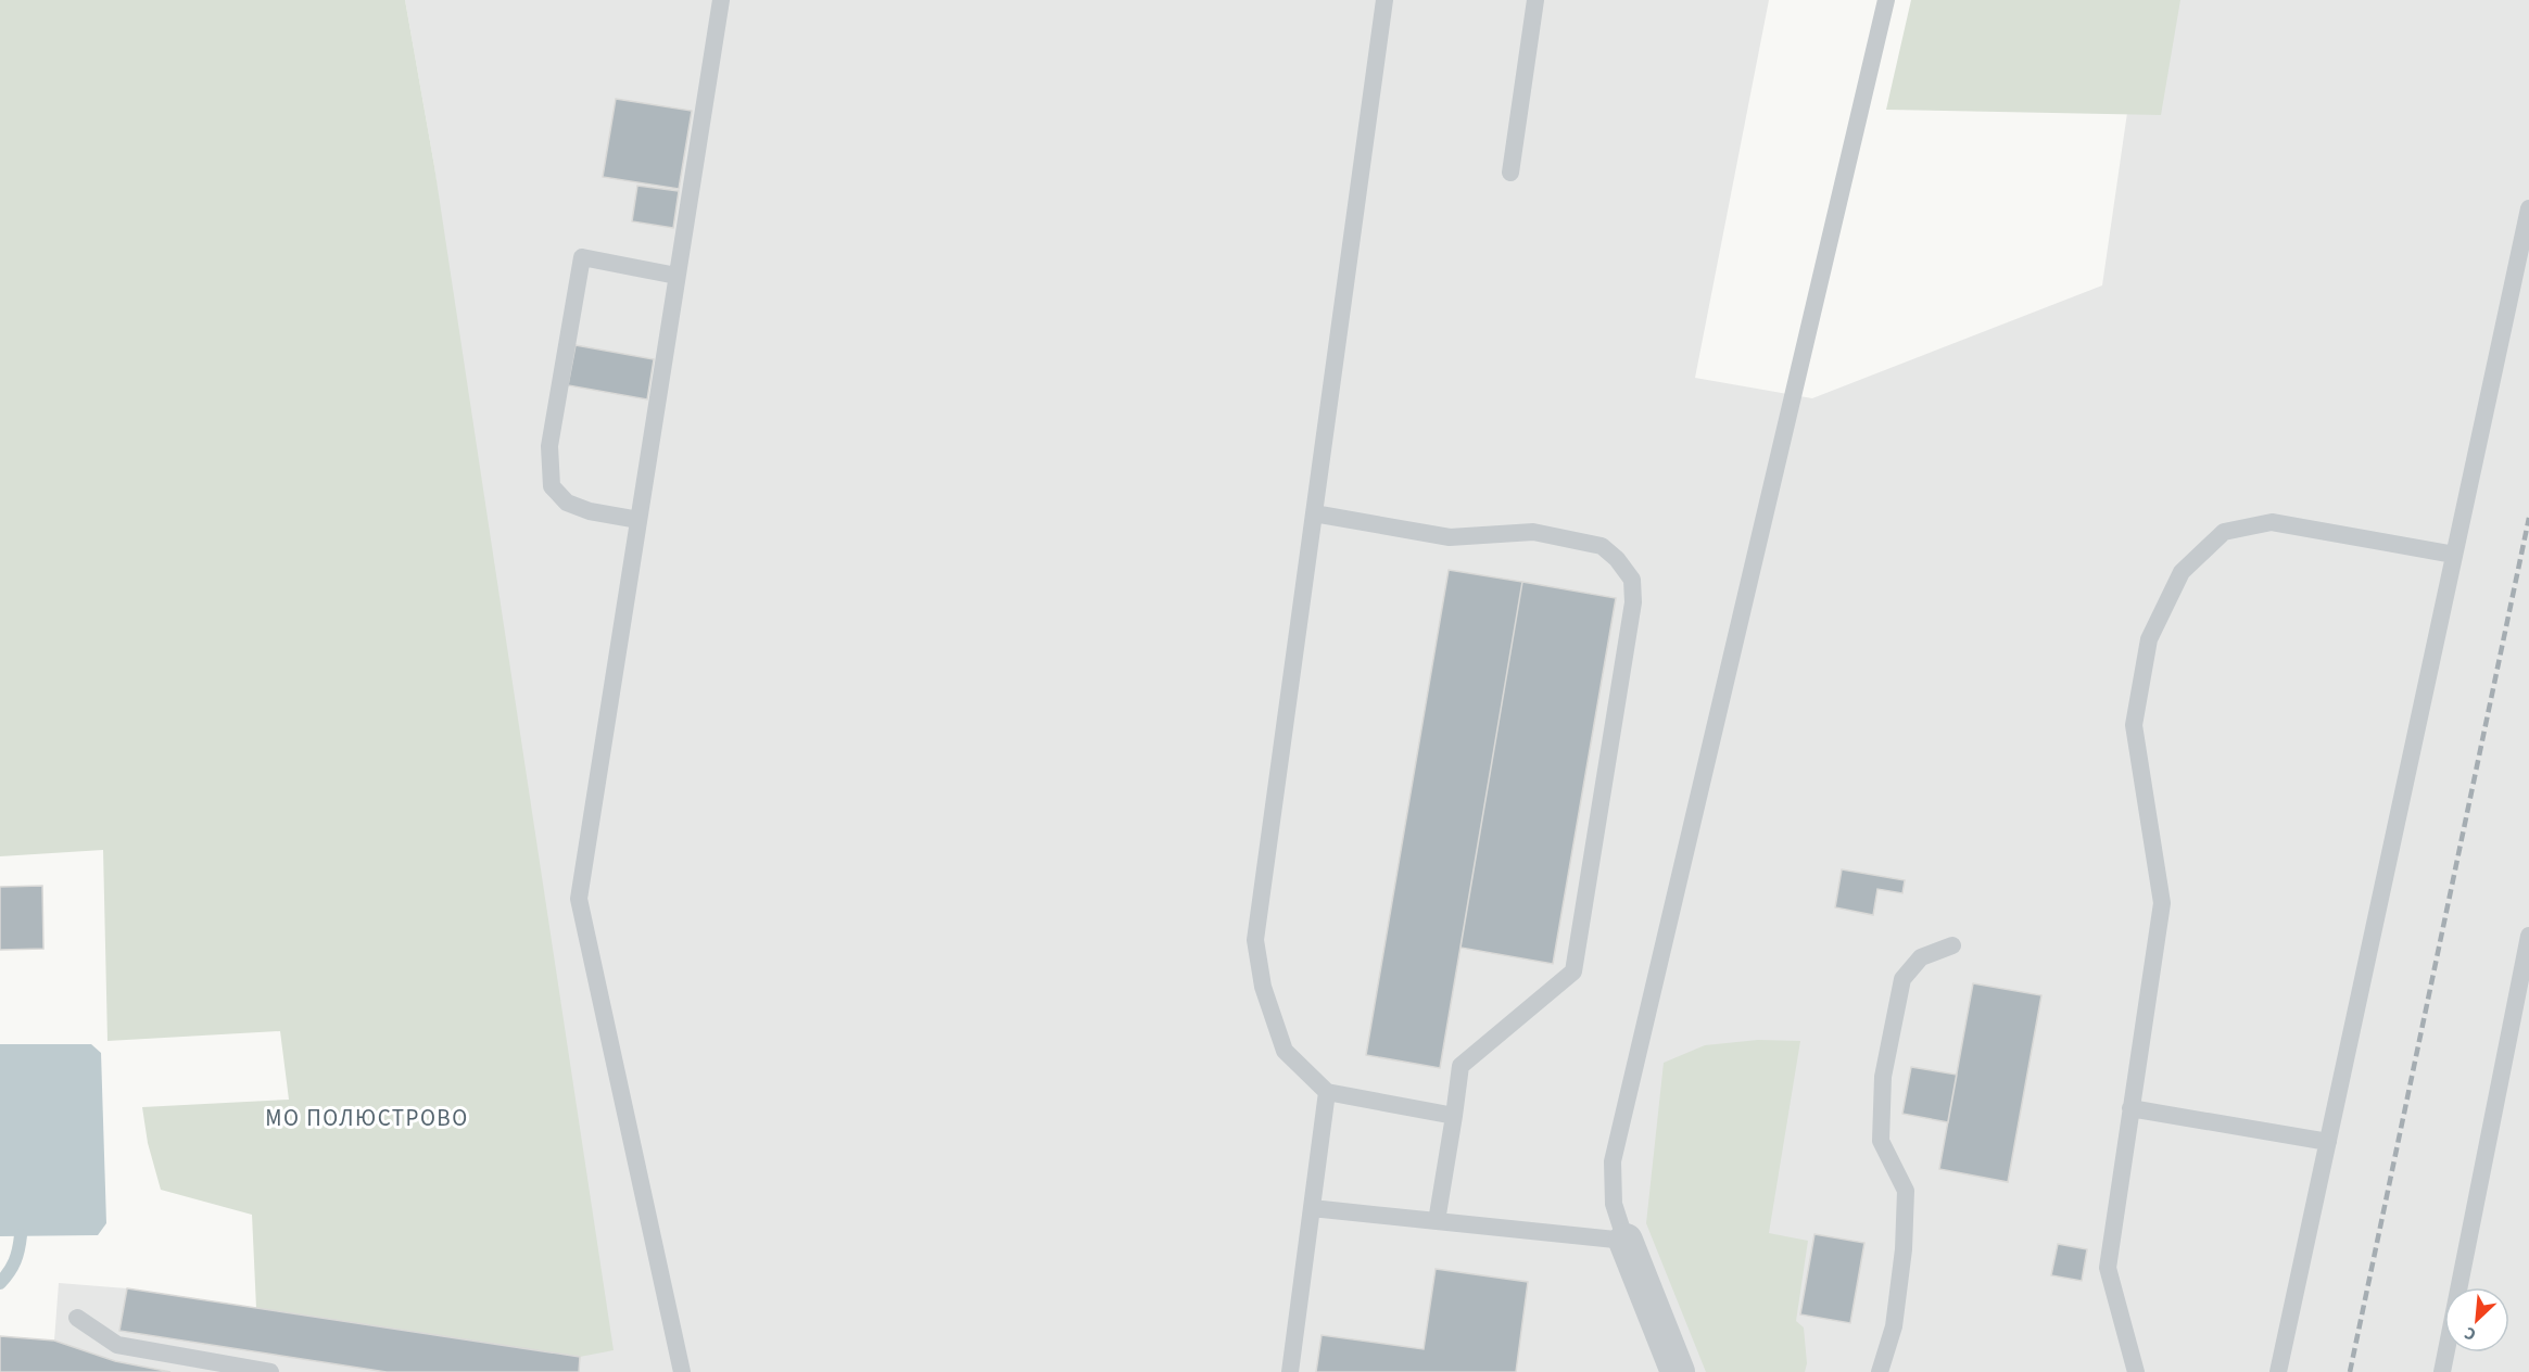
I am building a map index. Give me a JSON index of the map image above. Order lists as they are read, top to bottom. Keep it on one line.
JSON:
{"districts":["МО ПОЛЮСТРОВО"],"north":"bottom left"}
